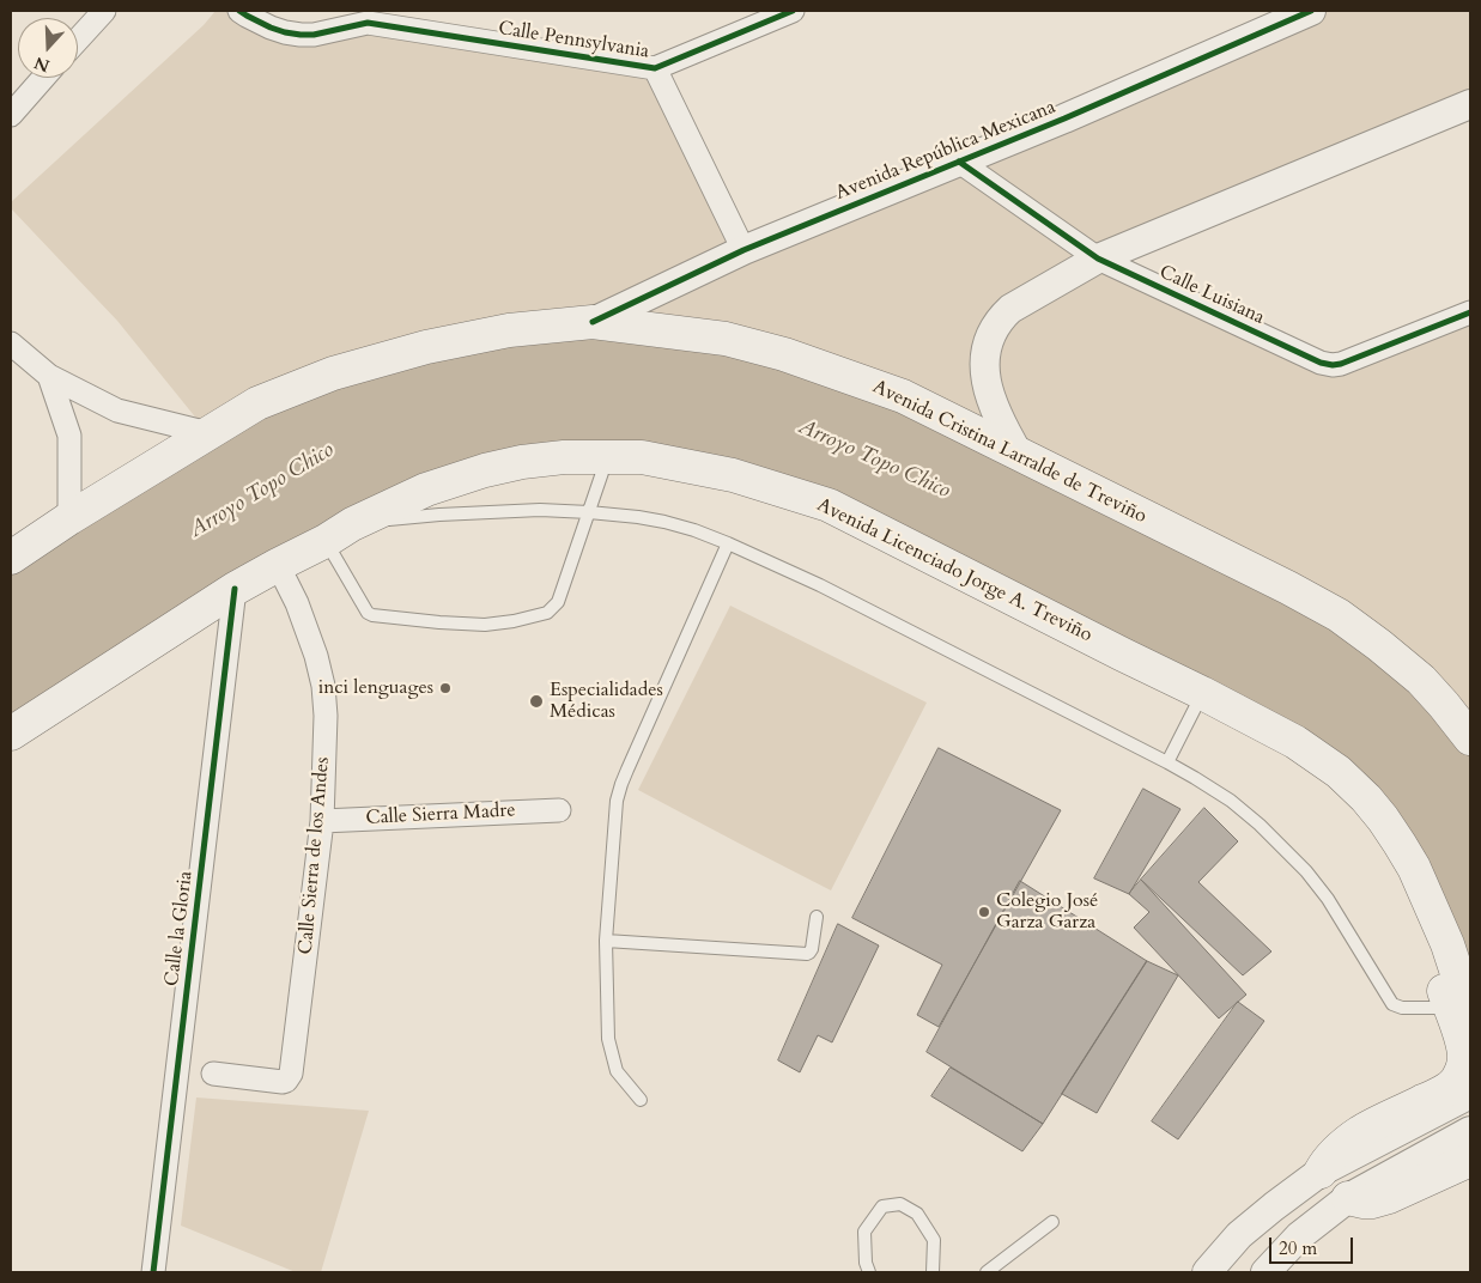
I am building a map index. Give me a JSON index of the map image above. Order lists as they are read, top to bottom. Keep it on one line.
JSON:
{"streets":{"main road":["Avenida Cristina Larralde de Treviño","Avenida Licenciado Jorge A. Treviño"],"street":["Calle Pennsylvania","Avenida República Mexicana","Calle Luisiana","Calle Sierra Madre","Calle Sierra de los Andes","Calle la Gloria"]},"crossings":[["Avenida República Mexicana","Calle Luisiana"],["Avenida República Mexicana","Avenida Cristina Larralde de Treviño"],["Avenida Licenciado Jorge A. Treviño","Calle Sierra de los Andes"],["Avenida Licenciado Jorge A. Treviño","Calle la Gloria"],["Calle Sierra Madre","Calle Sierra de los Andes"]],"water":["Arroyo Topo Chico"],"places":["inci lenguages","Especialidades Médicas","Colegio José Garza Garza"],"scale_bar":"20 m","north":"bottom"}
